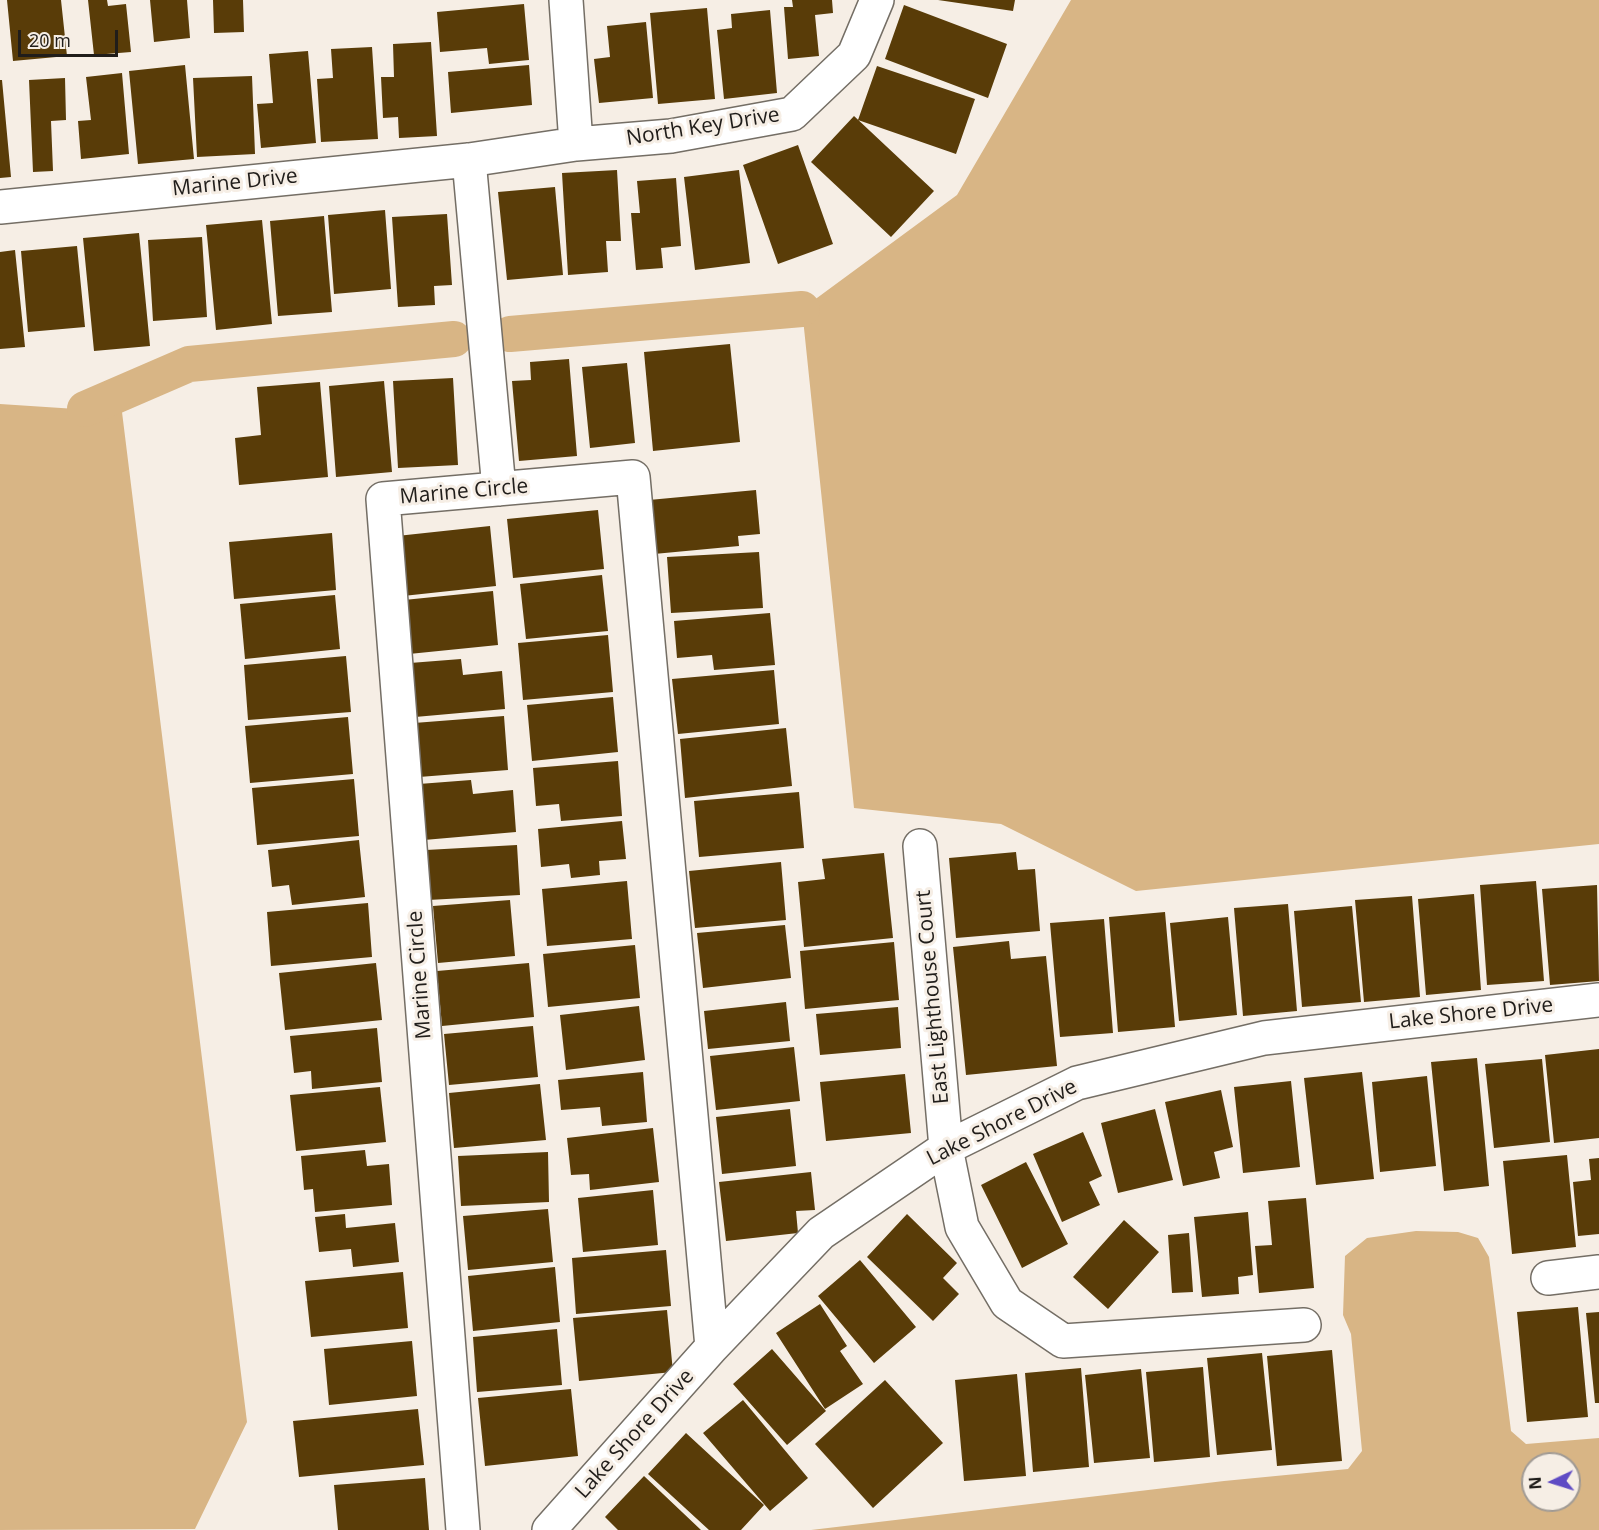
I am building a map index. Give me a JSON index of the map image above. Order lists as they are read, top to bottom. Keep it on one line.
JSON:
{"streets":{"street":["North Key Drive","Marine Drive","Marine Circle","East Lighthouse Court","Lake Shore Drive"]},"crossings":[["North Key Drive","Marine Drive"],["Marine Circle","Lake Shore Drive"],["East Lighthouse Court","Lake Shore Drive"]],"scale_bar":"20 m","north":"left"}
